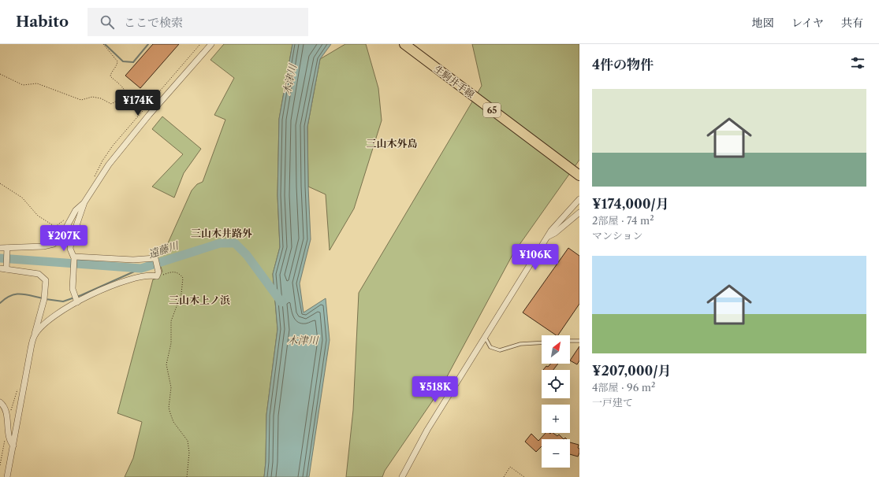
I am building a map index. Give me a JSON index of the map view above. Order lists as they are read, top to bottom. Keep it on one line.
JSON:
{"streets":{"main road":["生駒井手線","65"]},"districts":["三山木外島","三山木井路外","三山木上ノ浜"],"water":["木津川","遠藤川"],"north":"top right","page":{"header":"Habito","search":"ここで検索","nav":["地図","レイヤ","共有"],"heading":"4件の物件","list":[{"name":"¥174,000/月","note":"2部屋 · 74 m² · マンション"},{"name":"¥207,000/月","note":"4部屋 · 96 m² · 一戸建て"}],"price":["¥174K","¥207K","¥106K","¥518K"],"map_buttons":["+","−"]}}
